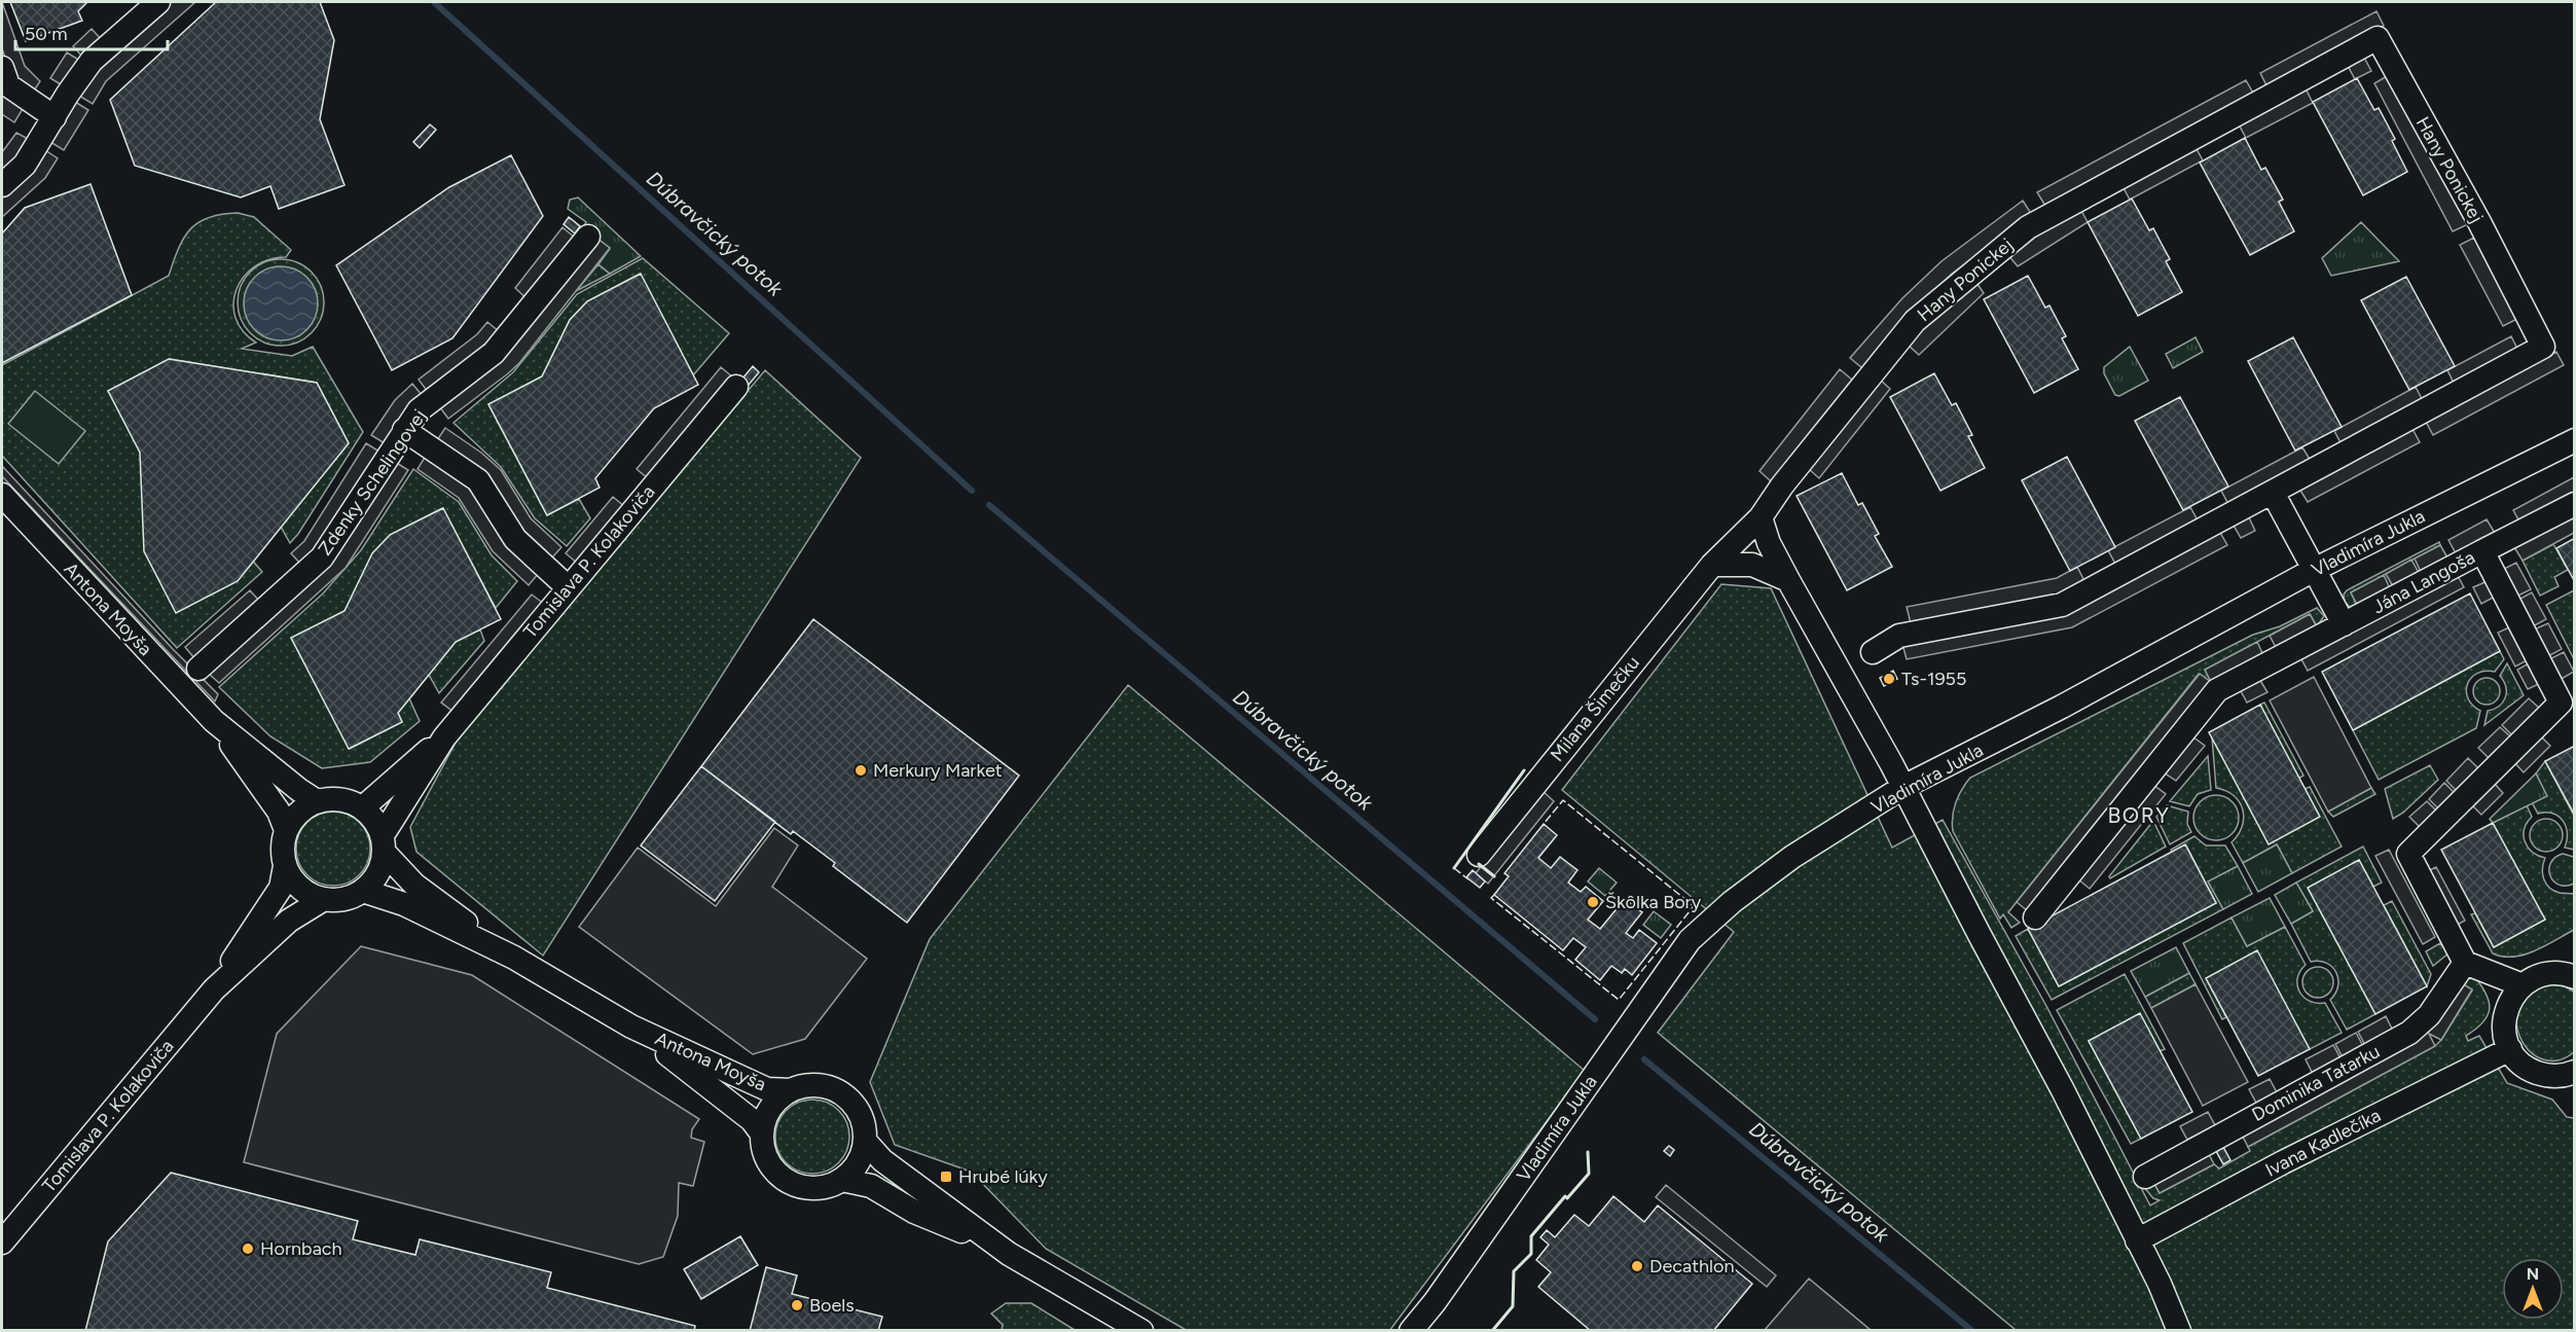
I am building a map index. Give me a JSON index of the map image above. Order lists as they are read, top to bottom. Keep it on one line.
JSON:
{"streets":{"street":["Hany Ponickej","Zdenky Schelingovej","Vladimíra Jukla","Tomislava P. Kolakoviča","Jána Langoša","Antona Moyša","Milana Šimečku","Dominika Tatarku","Ivana Kadlečíka"]},"crossings":[["Hany Ponickej","Milana Šimečku"],["Tomislava P. Kolakoviča","Antona Moyša"],["Jána Langoša","Dominika Tatarku"]],"districts":["BORY"],"water":["Dúbravčický potok"],"places":{"other":["Ts-1955","Merkury Market","Škôlka Bory","Hornbach","Decathlon","Boels"],"transit":["Hrubé lúky"]},"scale_bar":"50 m","north":"top"}
